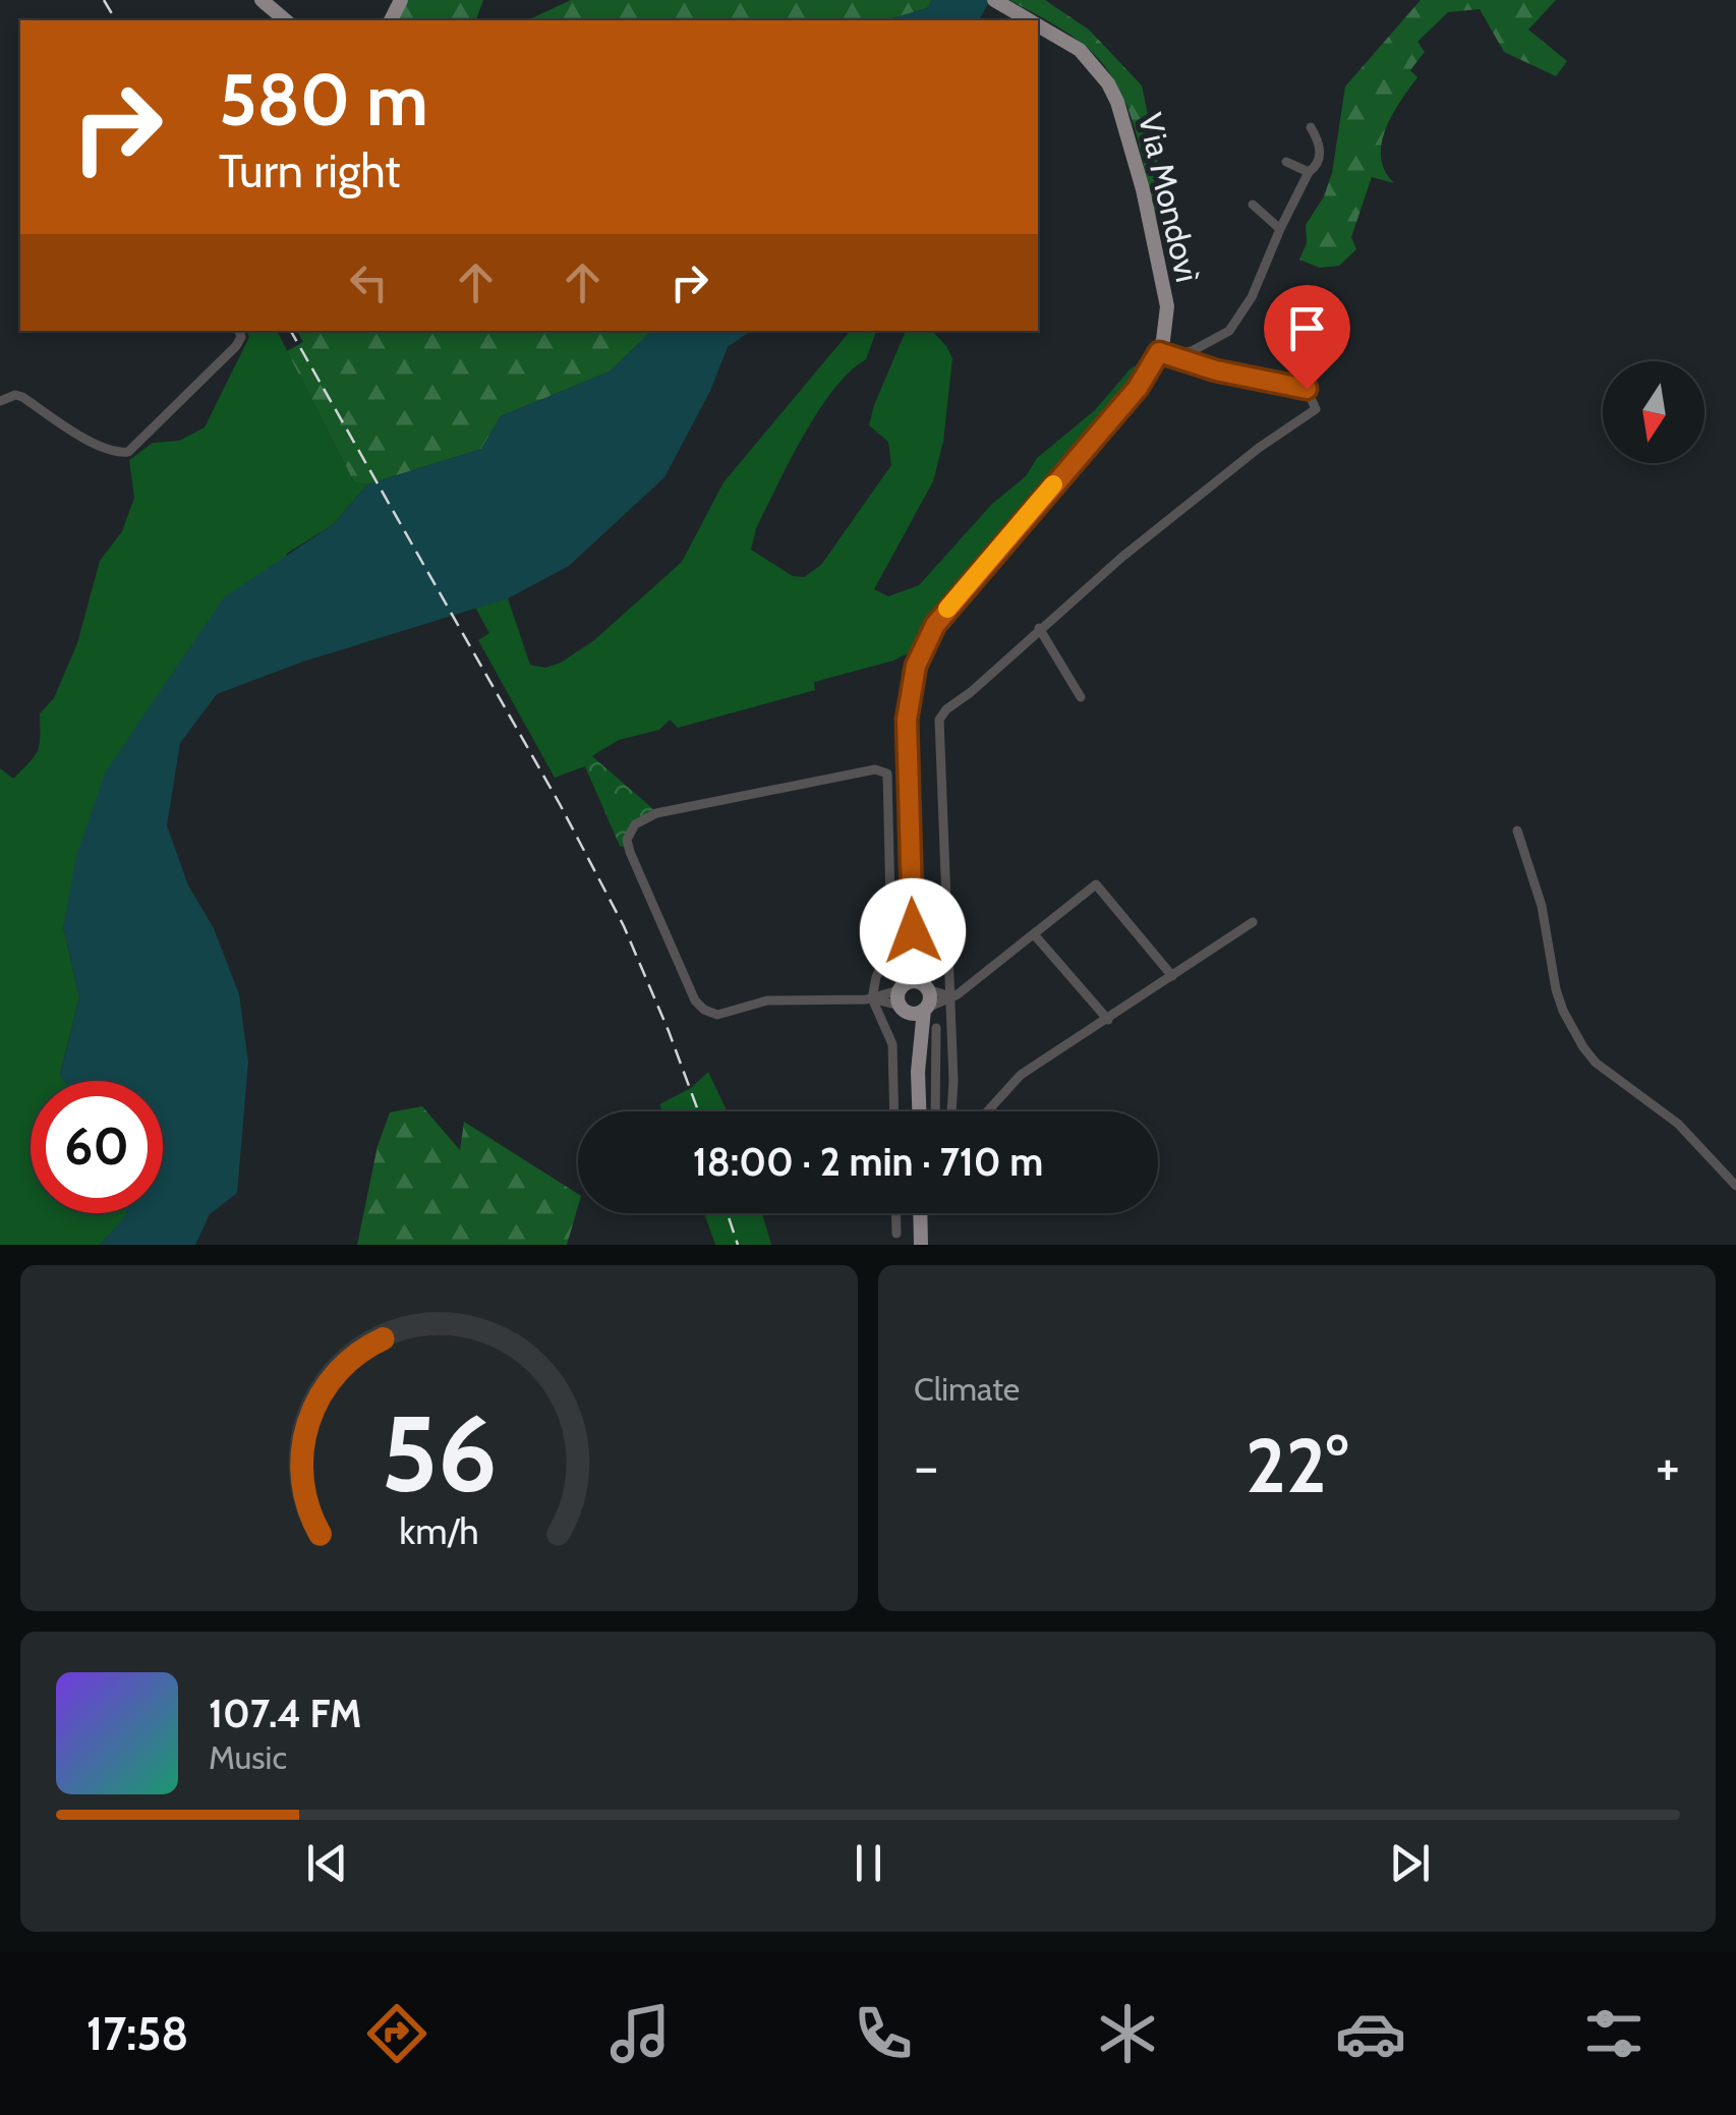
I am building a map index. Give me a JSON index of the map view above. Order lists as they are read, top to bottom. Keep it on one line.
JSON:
{"streets":{"main road":["Via Mondovì"]},"north":"bottom","page":{"turn":["580 m","Turn right"],"limit":"60","trip":"18:00 · 2 min · 710 m","tile":"Climate","heat":["−","22°","+"],"song":["107.4 FM","Music"],"tabs":"17:58","gauge":["56","km/h"]}}
